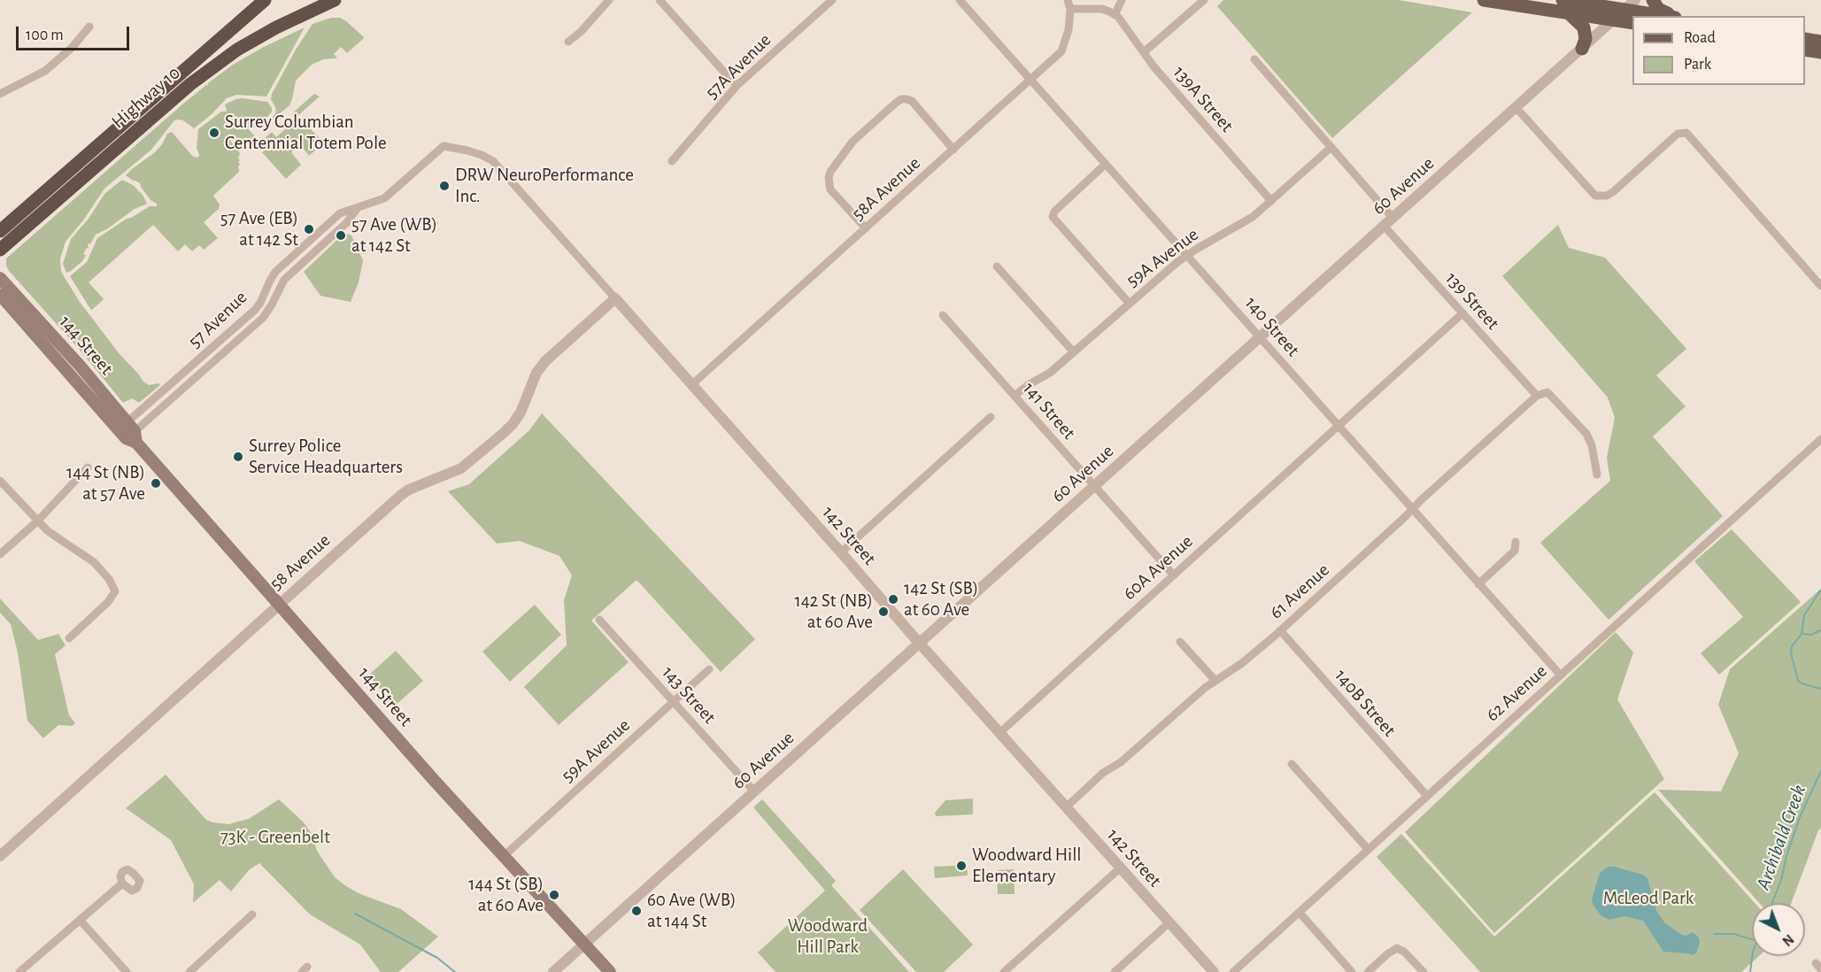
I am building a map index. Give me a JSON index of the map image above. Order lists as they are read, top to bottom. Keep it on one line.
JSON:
{"streets":{"highway":["Highway 10"],"main road":["144 Street"],"street":["57A Avenue","139A Street","60 Avenue","58A Avenue","59A Avenue","139 Street","57 Avenue","140 Street","141 Street","142 Street","58 Avenue","60A Avenue","61 Avenue","62 Avenue","143 Street","140B Street"]},"crossings":[["139A Street","58A Avenue"],["139A Street","59A Avenue"],["60 Avenue","139 Street"],["60 Avenue","140 Street"],["60 Avenue","144 Street"],["60 Avenue","141 Street"],["60 Avenue","142 Street"],["60 Avenue","143 Street"],["58A Avenue","140 Street"],["58A Avenue","142 Street"],["59A Avenue","140 Street"],["59A Avenue","144 Street"],["59A Avenue","141 Street"],["59A Avenue","143 Street"],["139 Street","60A Avenue"],["139 Street","61 Avenue"],["57 Avenue","144 Street"],["57 Avenue","142 Street"],["140 Street","60A Avenue"],["140 Street","61 Avenue"],["140 Street","62 Avenue"],["144 Street","58 Avenue"],["141 Street","60A Avenue"],["142 Street","58 Avenue"],["142 Street","60A Avenue"],["142 Street","61 Avenue"],["61 Avenue","140B Street"],["62 Avenue","140B Street"]],"water":["Archibald Creek"],"parks":["73K - Greenbelt","McLeod Park","Woodward Hill Park"],"places":["Surrey Columbian Centennial Totem Pole","DRW NeuroPerformance Inc.","57 Ave (EB) at 142 St","57 Ave (WB) at 142 St","Surrey Police Service Headquarters","144 St (NB) at 57 Ave","142 St (SB) at 60 Ave","142 St (NB) at 60 Ave","Woodward Hill Elementary","144 St (SB) at 60 Ave","60 Ave (WB) at 144 St"],"legend":["Road","Park"],"scale_bar":"100 m","north":"bottom right"}
